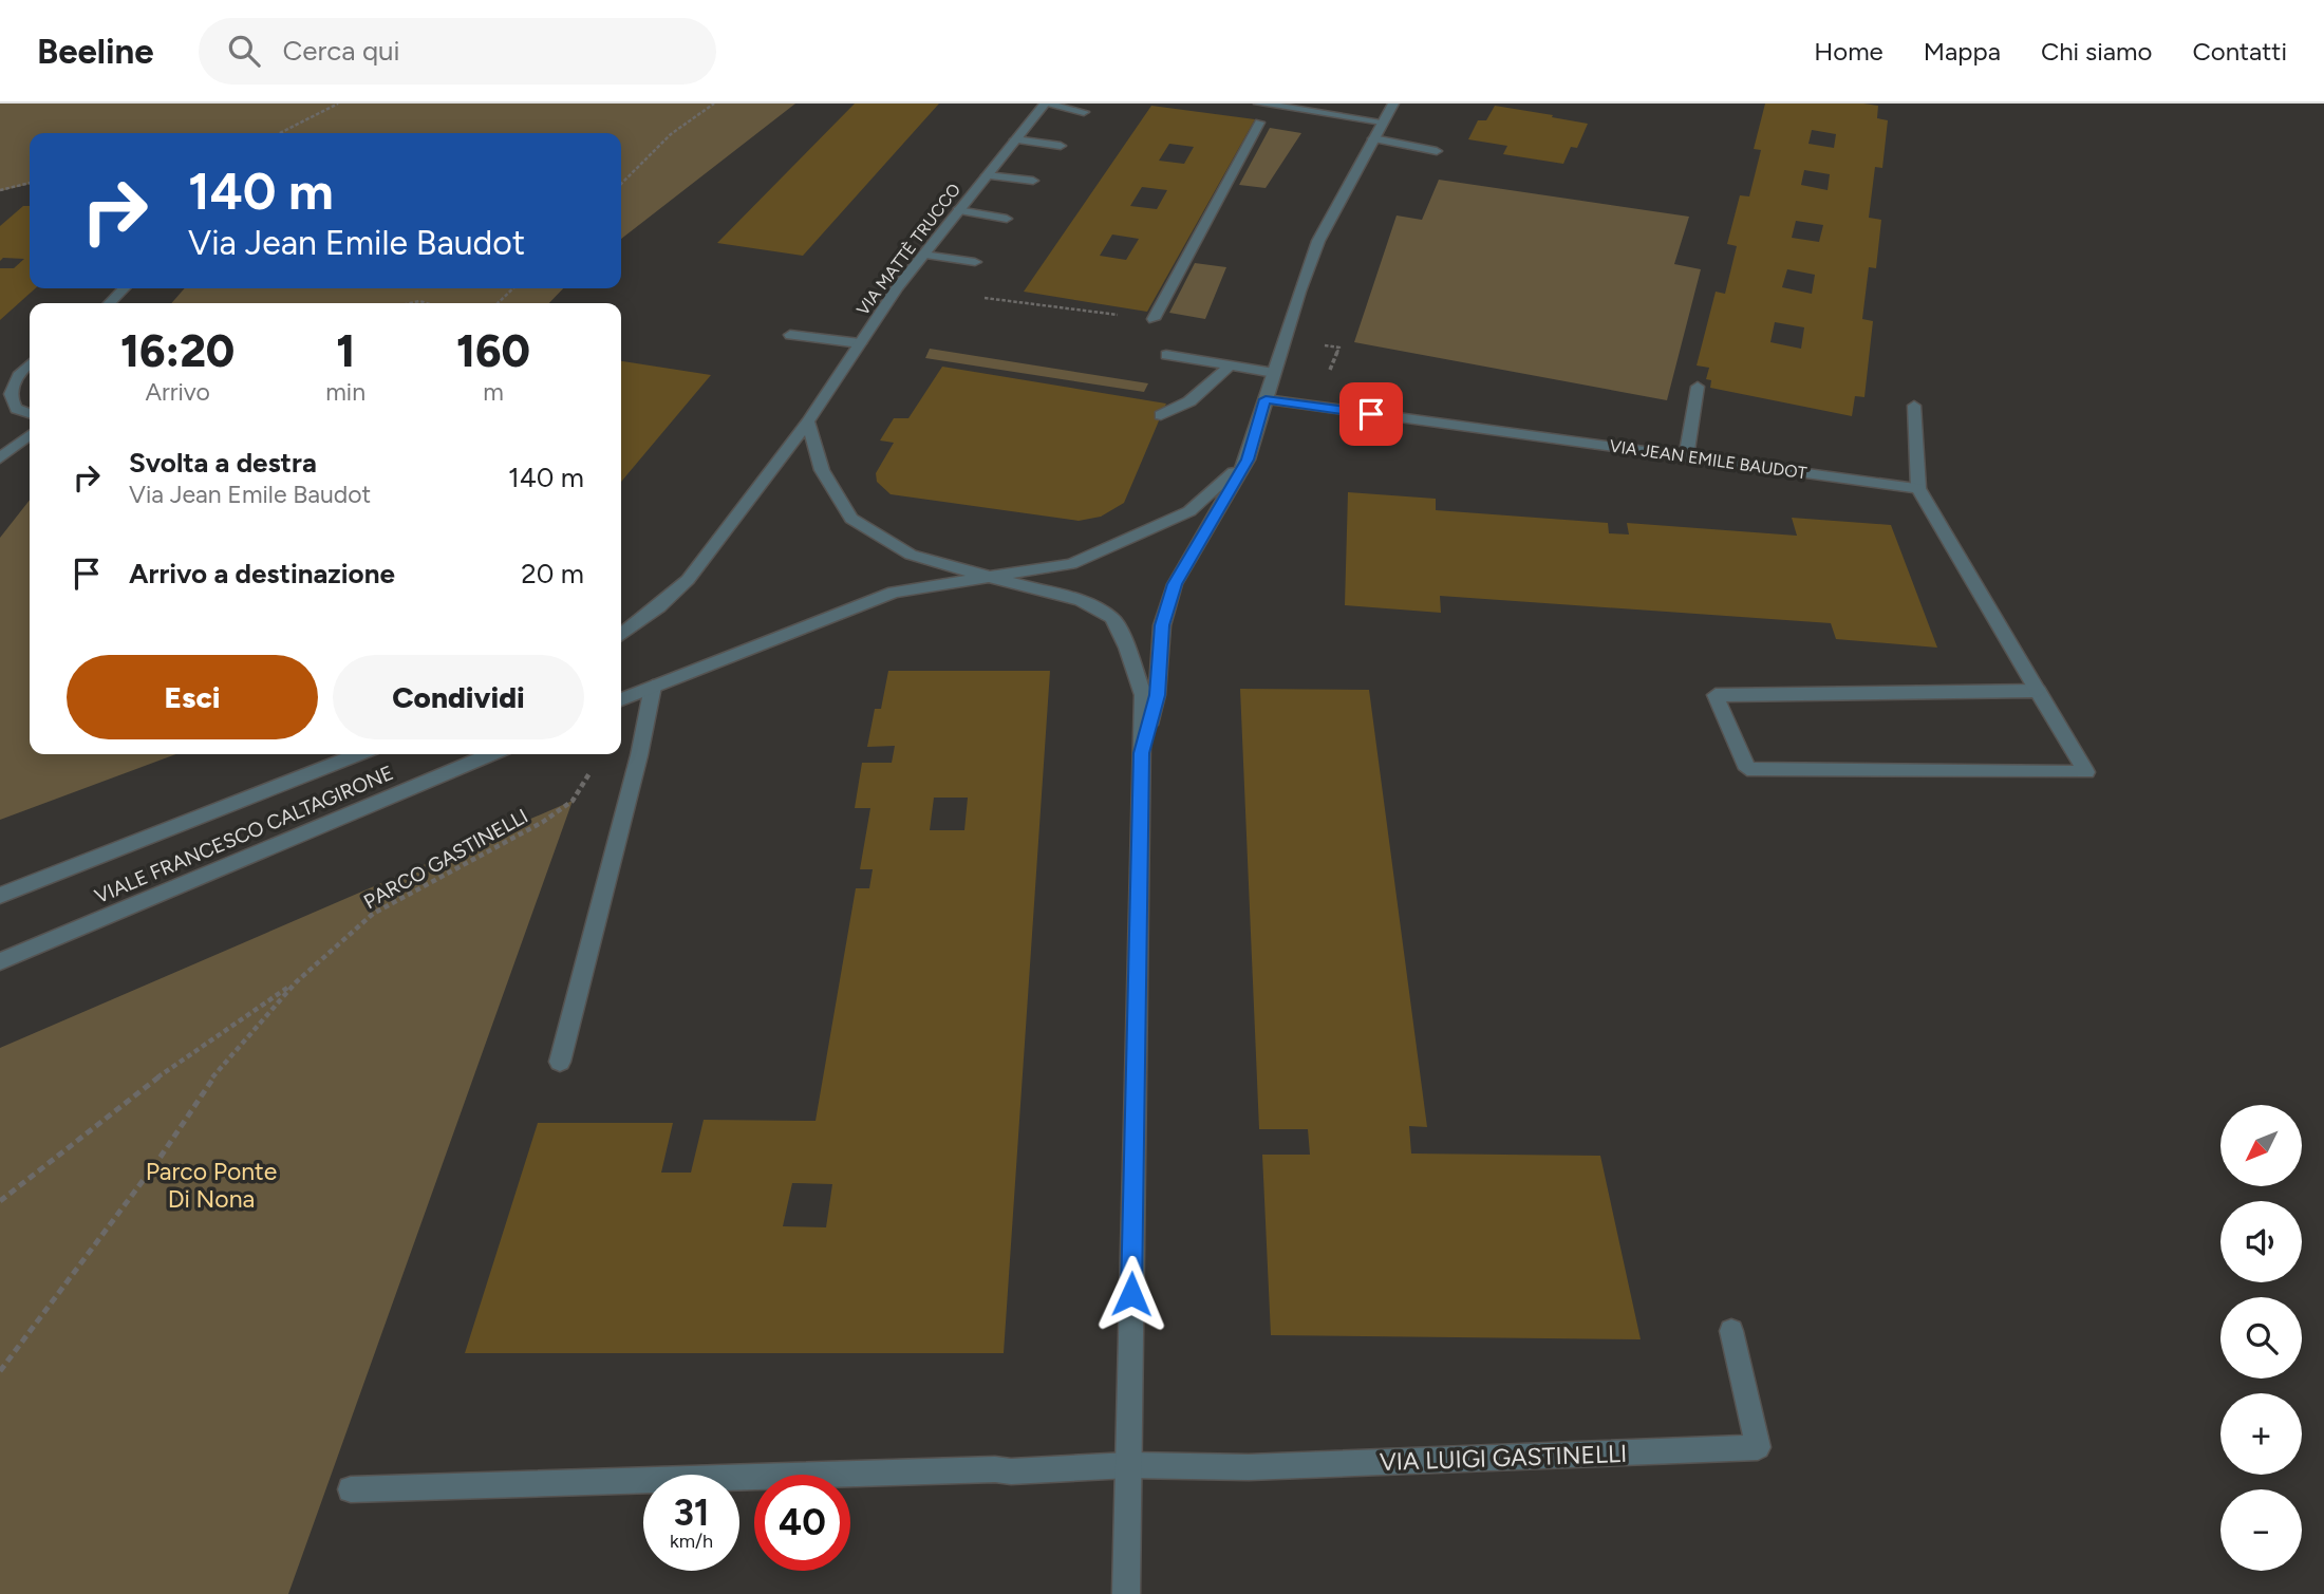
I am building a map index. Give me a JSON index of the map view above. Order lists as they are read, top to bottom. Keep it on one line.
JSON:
{"streets":{"street":["VIA MATTÈ TRUCCO","VIA JEAN EMILE BAUDOT","VIALE FRANCESCO CALTAGIRONE","VIA LUIGI GASTINELLI"],"path":["PARCO GASTINELLI"]},"parks":["Parco Ponte Di Nona"],"north":"bottom left","page":{"header":"Beeline","search":"Cerca qui","nav":["Home","Mappa","Chi siamo","Contatti"],"turn":["140 m","Via Jean Emile Baudot"],"eta":["16:20","Arrivo","1","min","160","m"],"list":[{"name":"Svolta a destra","note":"Via Jean Emile Baudot","value":"140 m"},{"name":"Arrivo a destinazione","value":"20 m"}],"buttons":["Esci","Condividi"],"map_buttons":["+","−"],"speed":"31 km/h","limit":"40"}}
